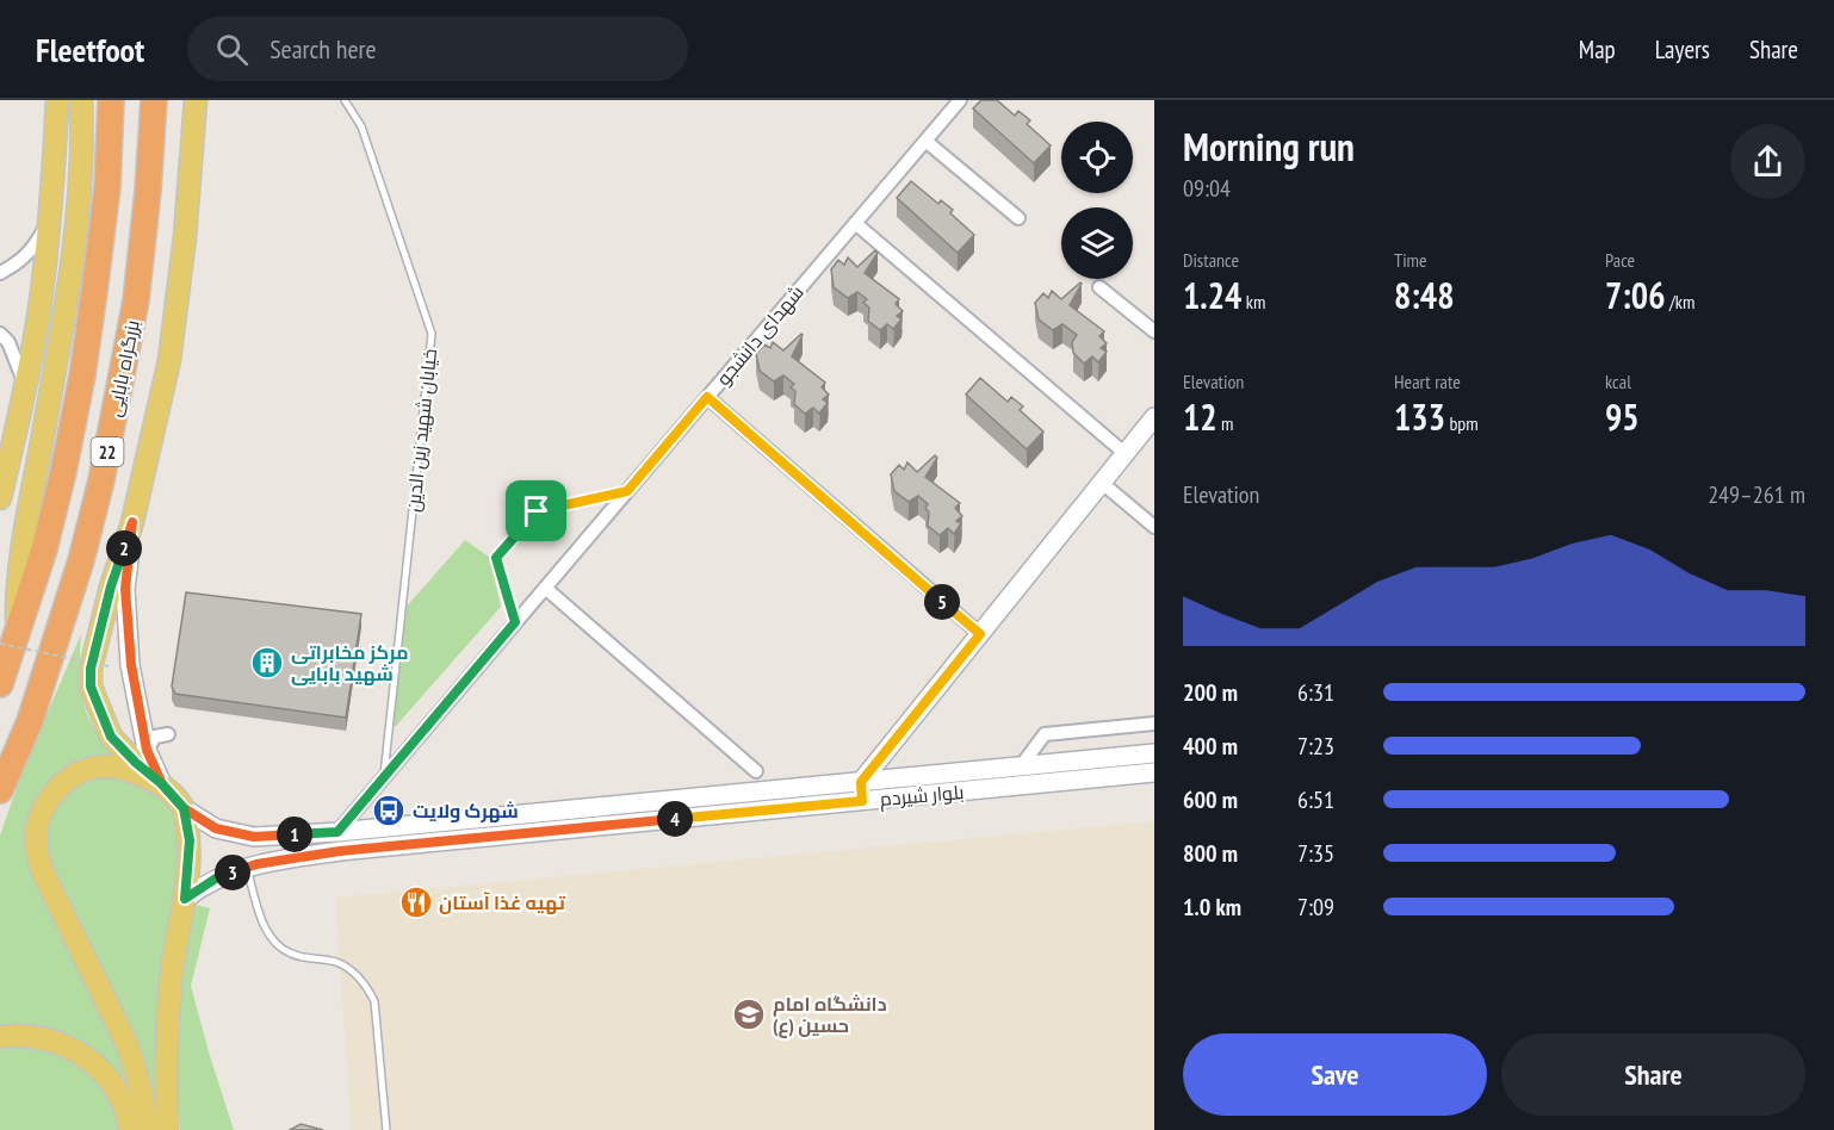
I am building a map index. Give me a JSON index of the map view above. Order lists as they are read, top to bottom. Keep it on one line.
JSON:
{"streets":{"highway":["بزرگراه بابایی","22"],"main road":["بلوار شیردم"],"street":["شهدای دانشجو"],"lane":["خیابان شهید زین الدین"]},"crossings":[["شهدای دانشجو","خیابان شهید زین الدین"],["شهدای دانشجو","بلوار شیردم"]],"places":{"building":["مرکز مخابراتی شهید بابایی"],"bus stop":["شهرک ولایت"],"restaurant":["تهیه غذا آستان"],"school or university":["دانشگاه امام حسین (ع)"]},"page":{"header":"Fleetfoot","search":"Search here","nav":["Map","Layers","Share"],"heading":["Morning run","09:04"],"stats":[["Distance","1.24 km"],["Time","8:48"],["Pace","7:06 /km"],["Elevation","12 m"],["Heart rate","133 bpm"],["kcal","95"]],"chart":["Elevation","249–261 m"],"pins":["2","5","4","1","3"],"list":[{"name":"200 m","note":"6:31"},{"name":"400 m","note":"7:23"},{"name":"600 m","note":"6:51"},{"name":"800 m","note":"7:35"},{"name":"1.0 km","note":"7:09"}],"buttons":["Save","Share"]}}
